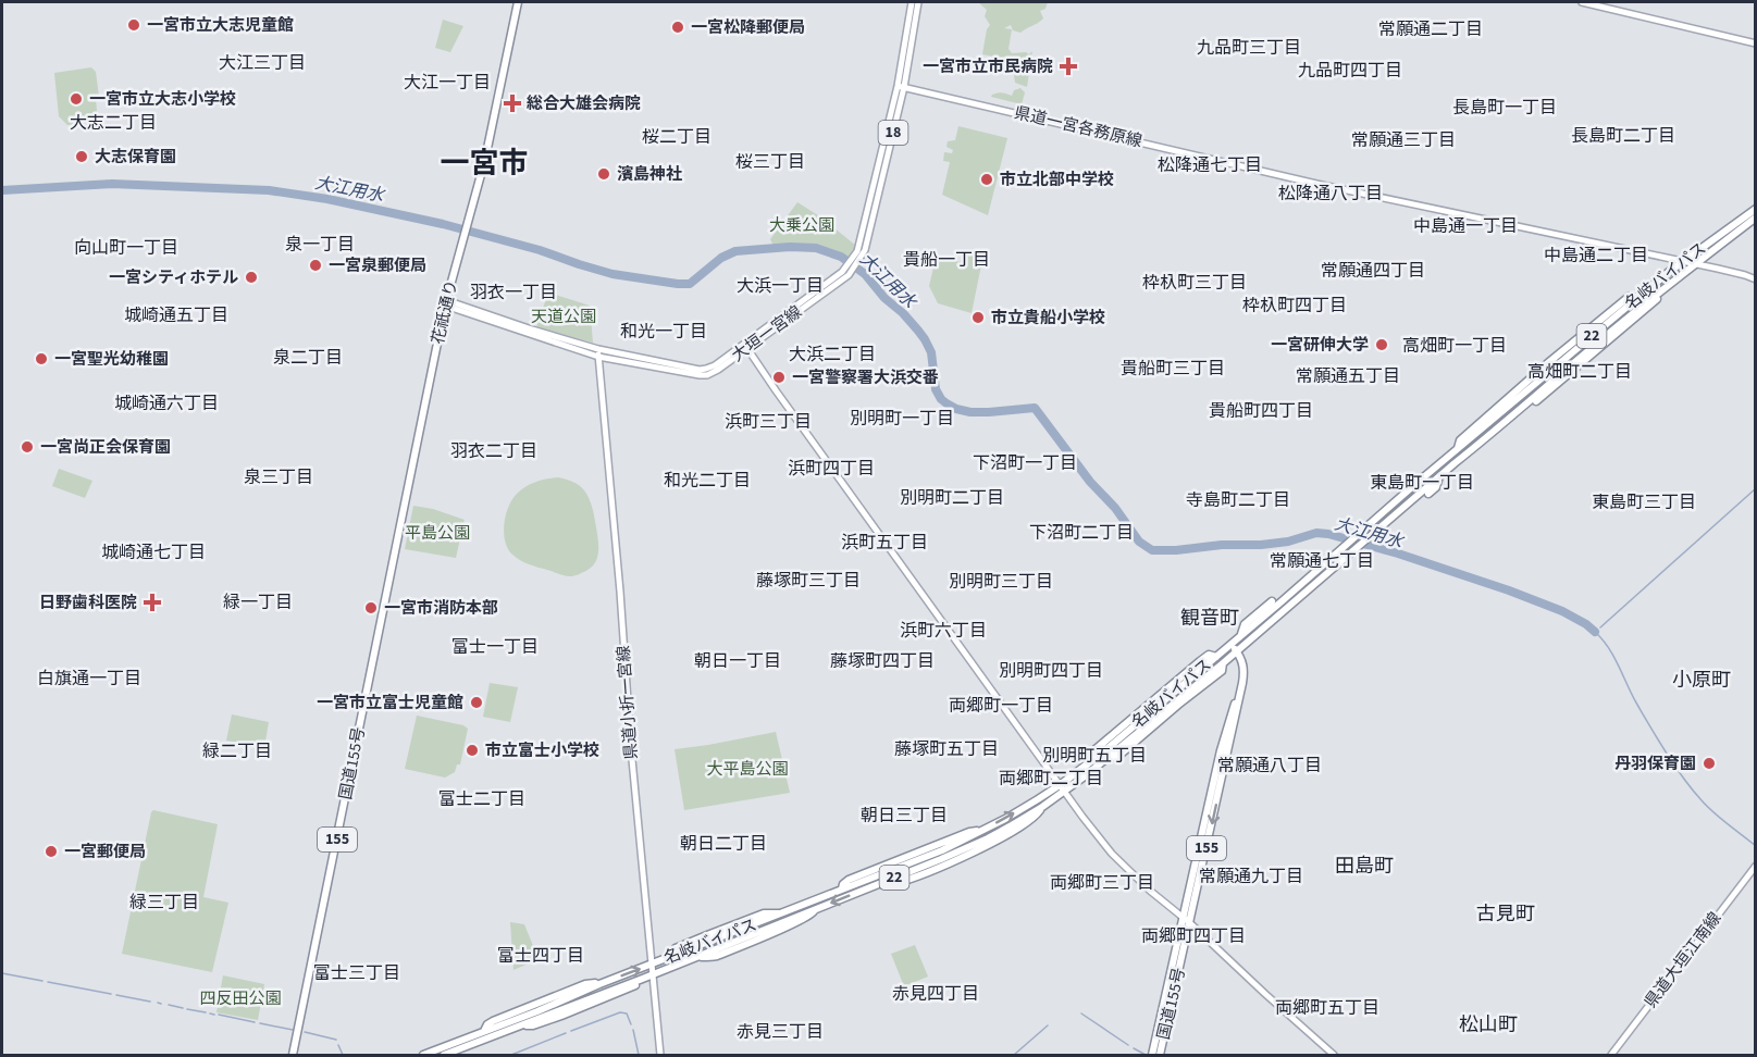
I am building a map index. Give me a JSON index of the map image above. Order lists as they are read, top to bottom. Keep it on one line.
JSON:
{"streets":{"highway":["名岐バイパス","花祇通り","22","国道155号","155"],"main road":["県道一宮各務原線","18","大垣一宮線","県道小折一宮線","県道大垣江南線"]},"crossings":[["県道一宮各務原線","名岐バイパス"],["県道一宮各務原線","大垣一宮線"],["名岐バイパス","22"],["名岐バイパス","県道小折一宮線"],["名岐バイパス","国道155号"],["花祇通り","大垣一宮線"],["花祇通り","国道155号"],["大垣一宮線","県道小折一宮線"]],"districts":["常願通二丁目","九品町三丁目","大江三丁目","九品町四丁目","大江一丁目","長島町一丁目","大志二丁目","長島町二丁目","桜二丁目","常願通三丁目","桜三丁目","一宮市","松降通七丁目","松降通八丁目","中島通一丁目","泉一丁目","向山町一丁目","中島通二丁目","貴船一丁目","常願通四丁目","枠杁町三丁目","大浜一丁目","羽衣一丁目","枠杁町四丁目","城崎通五丁目","和光一丁目","高畑町一丁目","大浜二丁目","泉二丁目","貴船町三丁目","高畑町二丁目","常願通五丁目","城崎通六丁目","貴船町四丁目","別明町一丁目","浜町三丁目","羽衣二丁目","下沼町一丁目","浜町四丁目","泉三丁目","和光二丁目","東島町一丁目","別明町二丁目","寺島町二丁目","東島町三丁目","下沼町二丁目","浜町五丁目","城崎通七丁目","常願通七丁目","藤塚町三丁目","別明町三丁目","緑一丁目","観音町","浜町六丁目","富士一丁目","朝日一丁目","藤塚町四丁目","別明町四丁目","白旗通一丁目","小原町","両郷町一丁目","藤塚町五丁目","緑二丁目","別明町五丁目","常願通八丁目","両郷町二丁目","富士二丁目","朝日三丁目","朝日二丁目","田島町","常願通九丁目","両郷町三丁目","緑三丁目","古見町","両郷町四丁目","富士四丁目","富士三丁目","赤見四丁目","両郷町五丁目","松山町","赤見三丁目"],"water":["大江用水"],"parks":["大乗公園","天道公園","平島公園","大平島公園","四反田公園"],"places":{"other":["一宮市立大志児童館","一宮松降郵便局","一宮市立大志小学校","大志保育園","濱島神社","市立北部中学校","一宮泉郵便局","一宮シティホテル","市立貴船小学校","一宮研伸大学","一宮聖光幼稚園","一宮警察署大浜交番","一宮尚正会保育園","一宮市消防本部","一宮市立富士児童館","市立富士小学校","丹羽保育園","一宮郵便局"],"health":["一宮市立市民病院","総合大雄会病院","日野歯科医院"]}}
